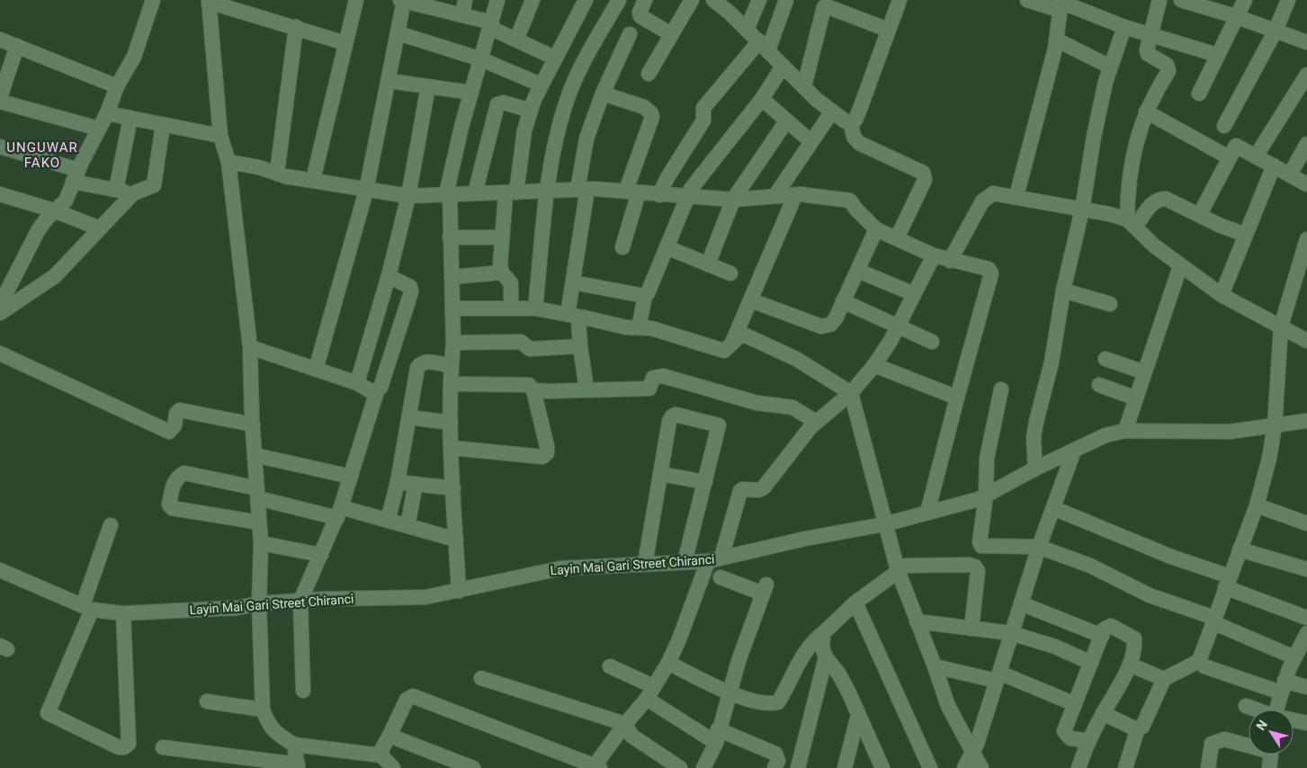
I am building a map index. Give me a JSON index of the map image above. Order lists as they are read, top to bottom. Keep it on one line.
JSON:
{"streets":{"street":["Layin Mai Gari Street Chiranci"]},"districts":["UNGUWAR FAKO"],"north":"top left"}
